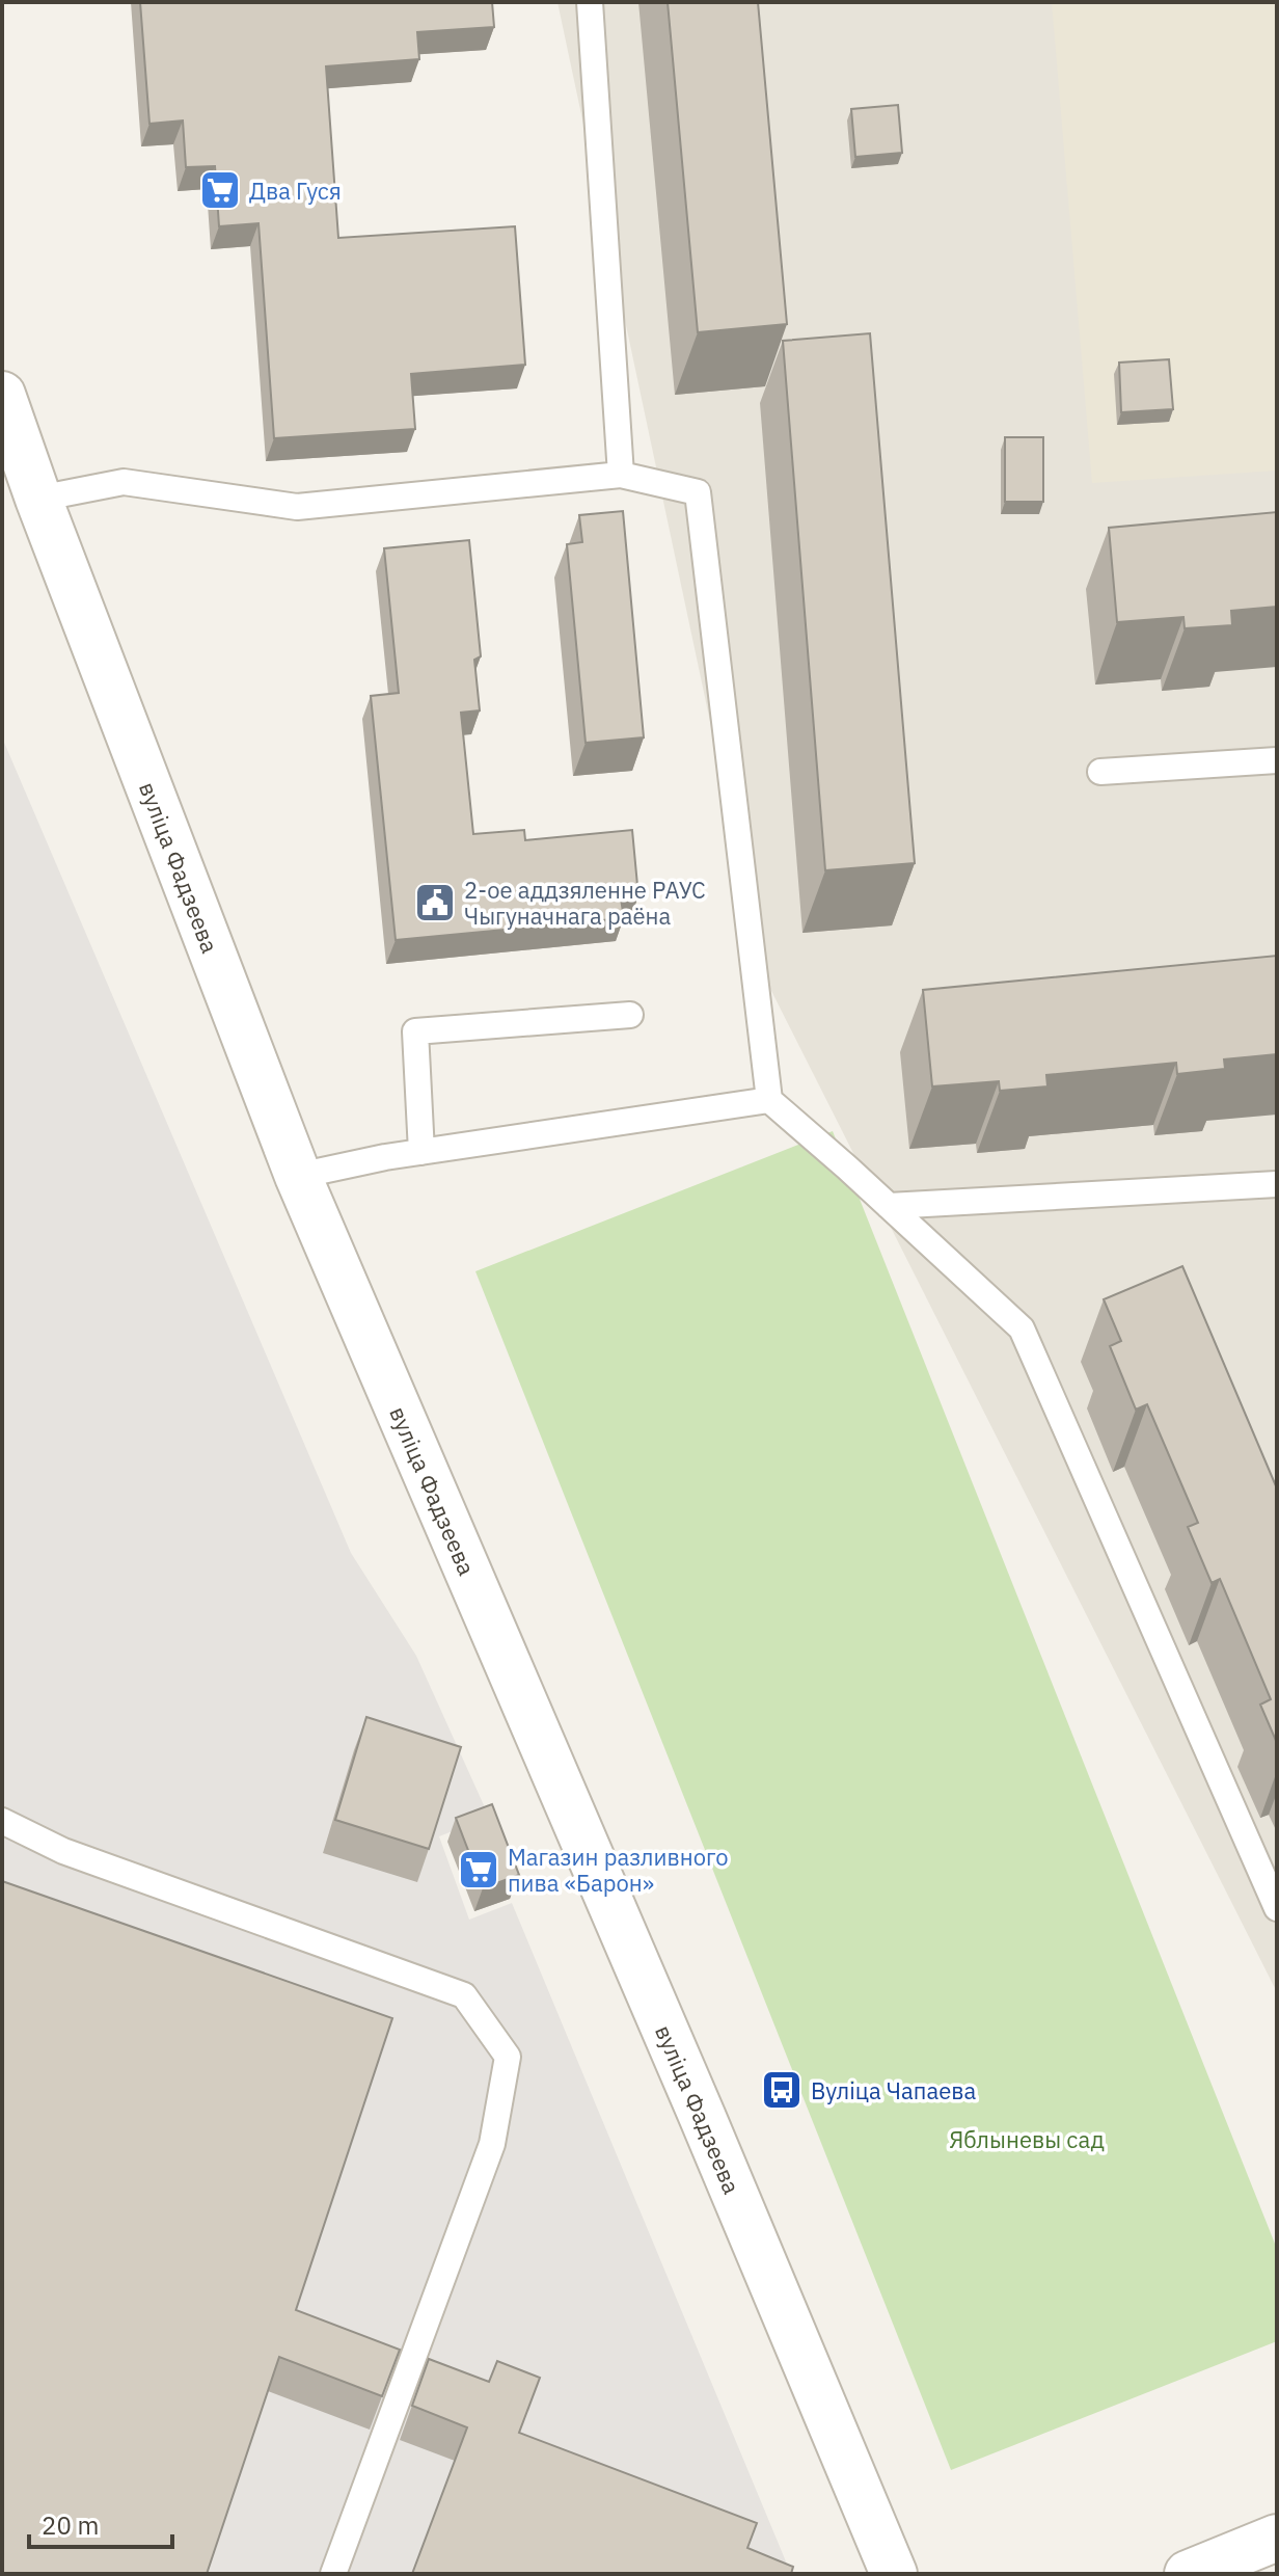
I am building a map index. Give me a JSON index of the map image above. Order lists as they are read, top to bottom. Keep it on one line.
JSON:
{"streets":{"street":["вуліца Фадзеева"]},"parks":["Яблыневы сад"],"places":{"supermarket":["Два Гуся","Магазин разливного пива «Барон»"],"public building":["2-ое аддзяленне РАУС Чыгуначнага раёна"],"bus stop":["Вуліца Чапаева"]},"scale_bar":"20 m"}
